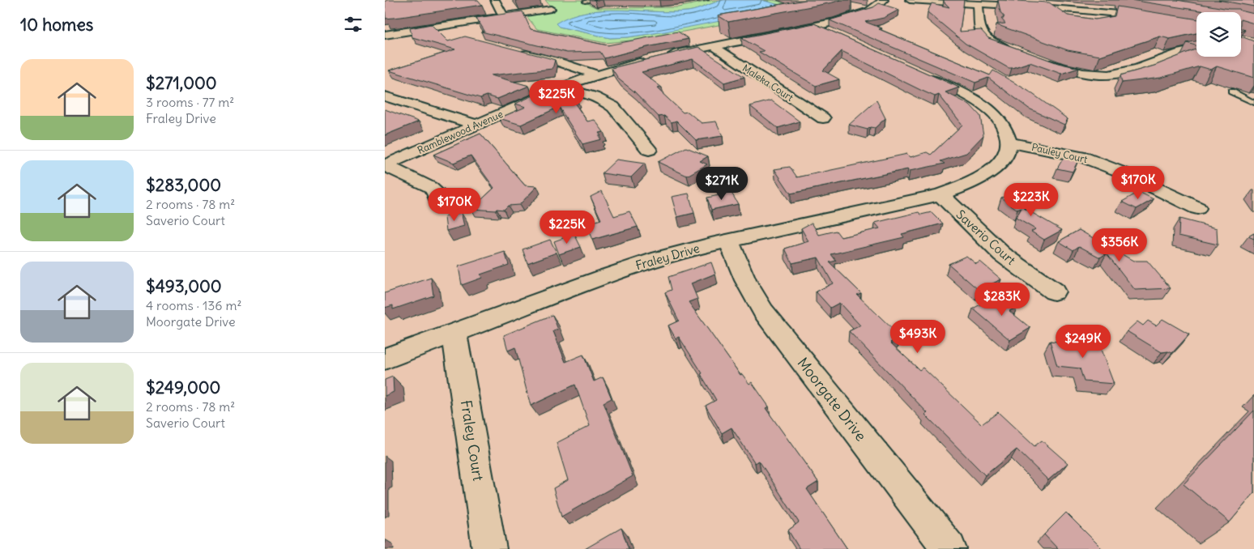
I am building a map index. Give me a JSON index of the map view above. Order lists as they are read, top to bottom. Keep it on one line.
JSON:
{"streets":{"street":["Maleka Court","Ramblewood Avenue","Pauley Court","Saverio Court","Fraley Drive","Moorgate Drive","Fraley Court"]},"crossings":[["Pauley Court","Fraley Drive"],["Saverio Court","Fraley Drive"],["Fraley Drive","Moorgate Drive"],["Fraley Drive","Fraley Court"]],"page":{"heading":"10 homes","list":[{"name":"$271,000","note":"3 rooms · 77 m² · Fraley Drive"},{"name":"$283,000","note":"2 rooms · 78 m² · Saverio Court"},{"name":"$493,000","note":"4 rooms · 136 m² · Moorgate Drive"},{"name":"$249,000","note":"2 rooms · 78 m² · Saverio Court"}],"price":["$225K","$170K","$271K","$223K","$170K","$225K","$356K","$283K","$493K","$249K"]}}
